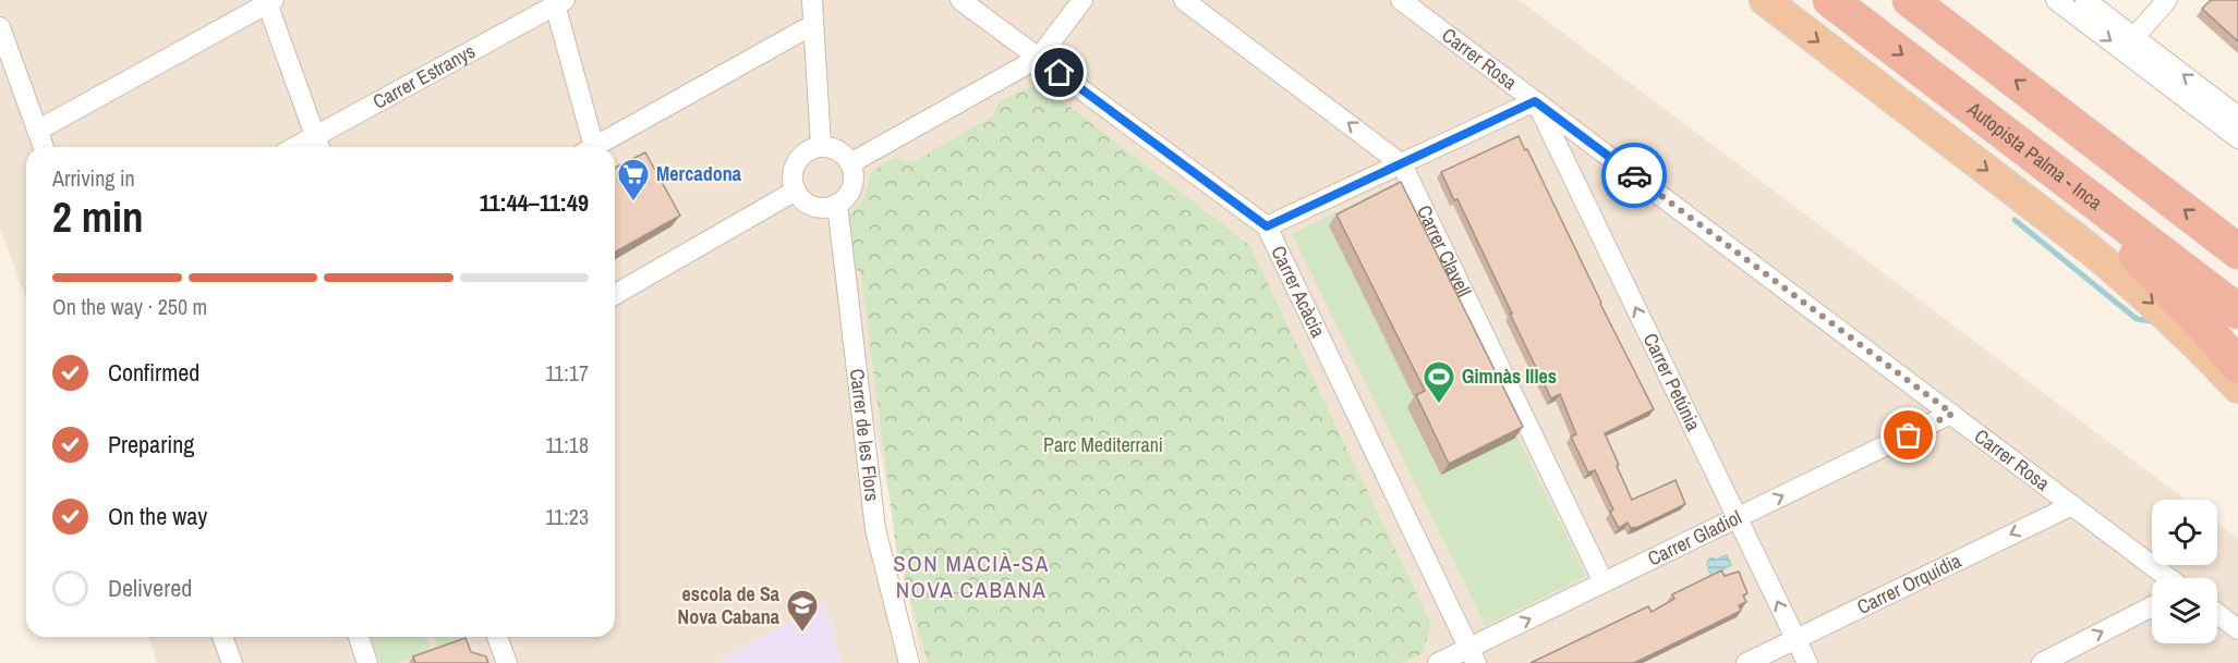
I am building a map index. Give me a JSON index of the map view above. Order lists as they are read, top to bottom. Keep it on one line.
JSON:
{"streets":{"highway":["Autopista Palma - Inca"],"street":["Carrer Rosa","Carrer Estranys","Carrer Clavell","Carrer Acàcia","Carrer Petúnia","Carrer de les Flors","Carrer Gladiol","Carrer Orquídia"]},"crossings":[["Carrer Rosa","Carrer Petúnia"],["Carrer Rosa","Carrer Gladiol"],["Carrer Rosa","Carrer Orquídia"],["Carrer Clavell","Carrer Gladiol"],["Carrer Acàcia","Carrer Gladiol"],["Carrer Petúnia","Carrer Gladiol"],["Carrer Petúnia","Carrer Orquídia"]],"one_way":["Carrer Clavell","Carrer Petúnia","Carrer Gladiol"],"districts":["SON MACIÀ-SA NOVA CABANA"],"parks":["Parc Mediterrani"],"places":{"supermarket":["Mercadona"],"sports":["Gimnàs Illes"],"school or university":["escola de Sa Nova Cabana"]},"page":{"heading":["2 min","Arriving in","11:44–11:49"],"bar":"On the way · 250 m","list":[["Confirmed","11:17"],["Preparing","11:18"],["On the way","11:23"],"Delivered"]}}
